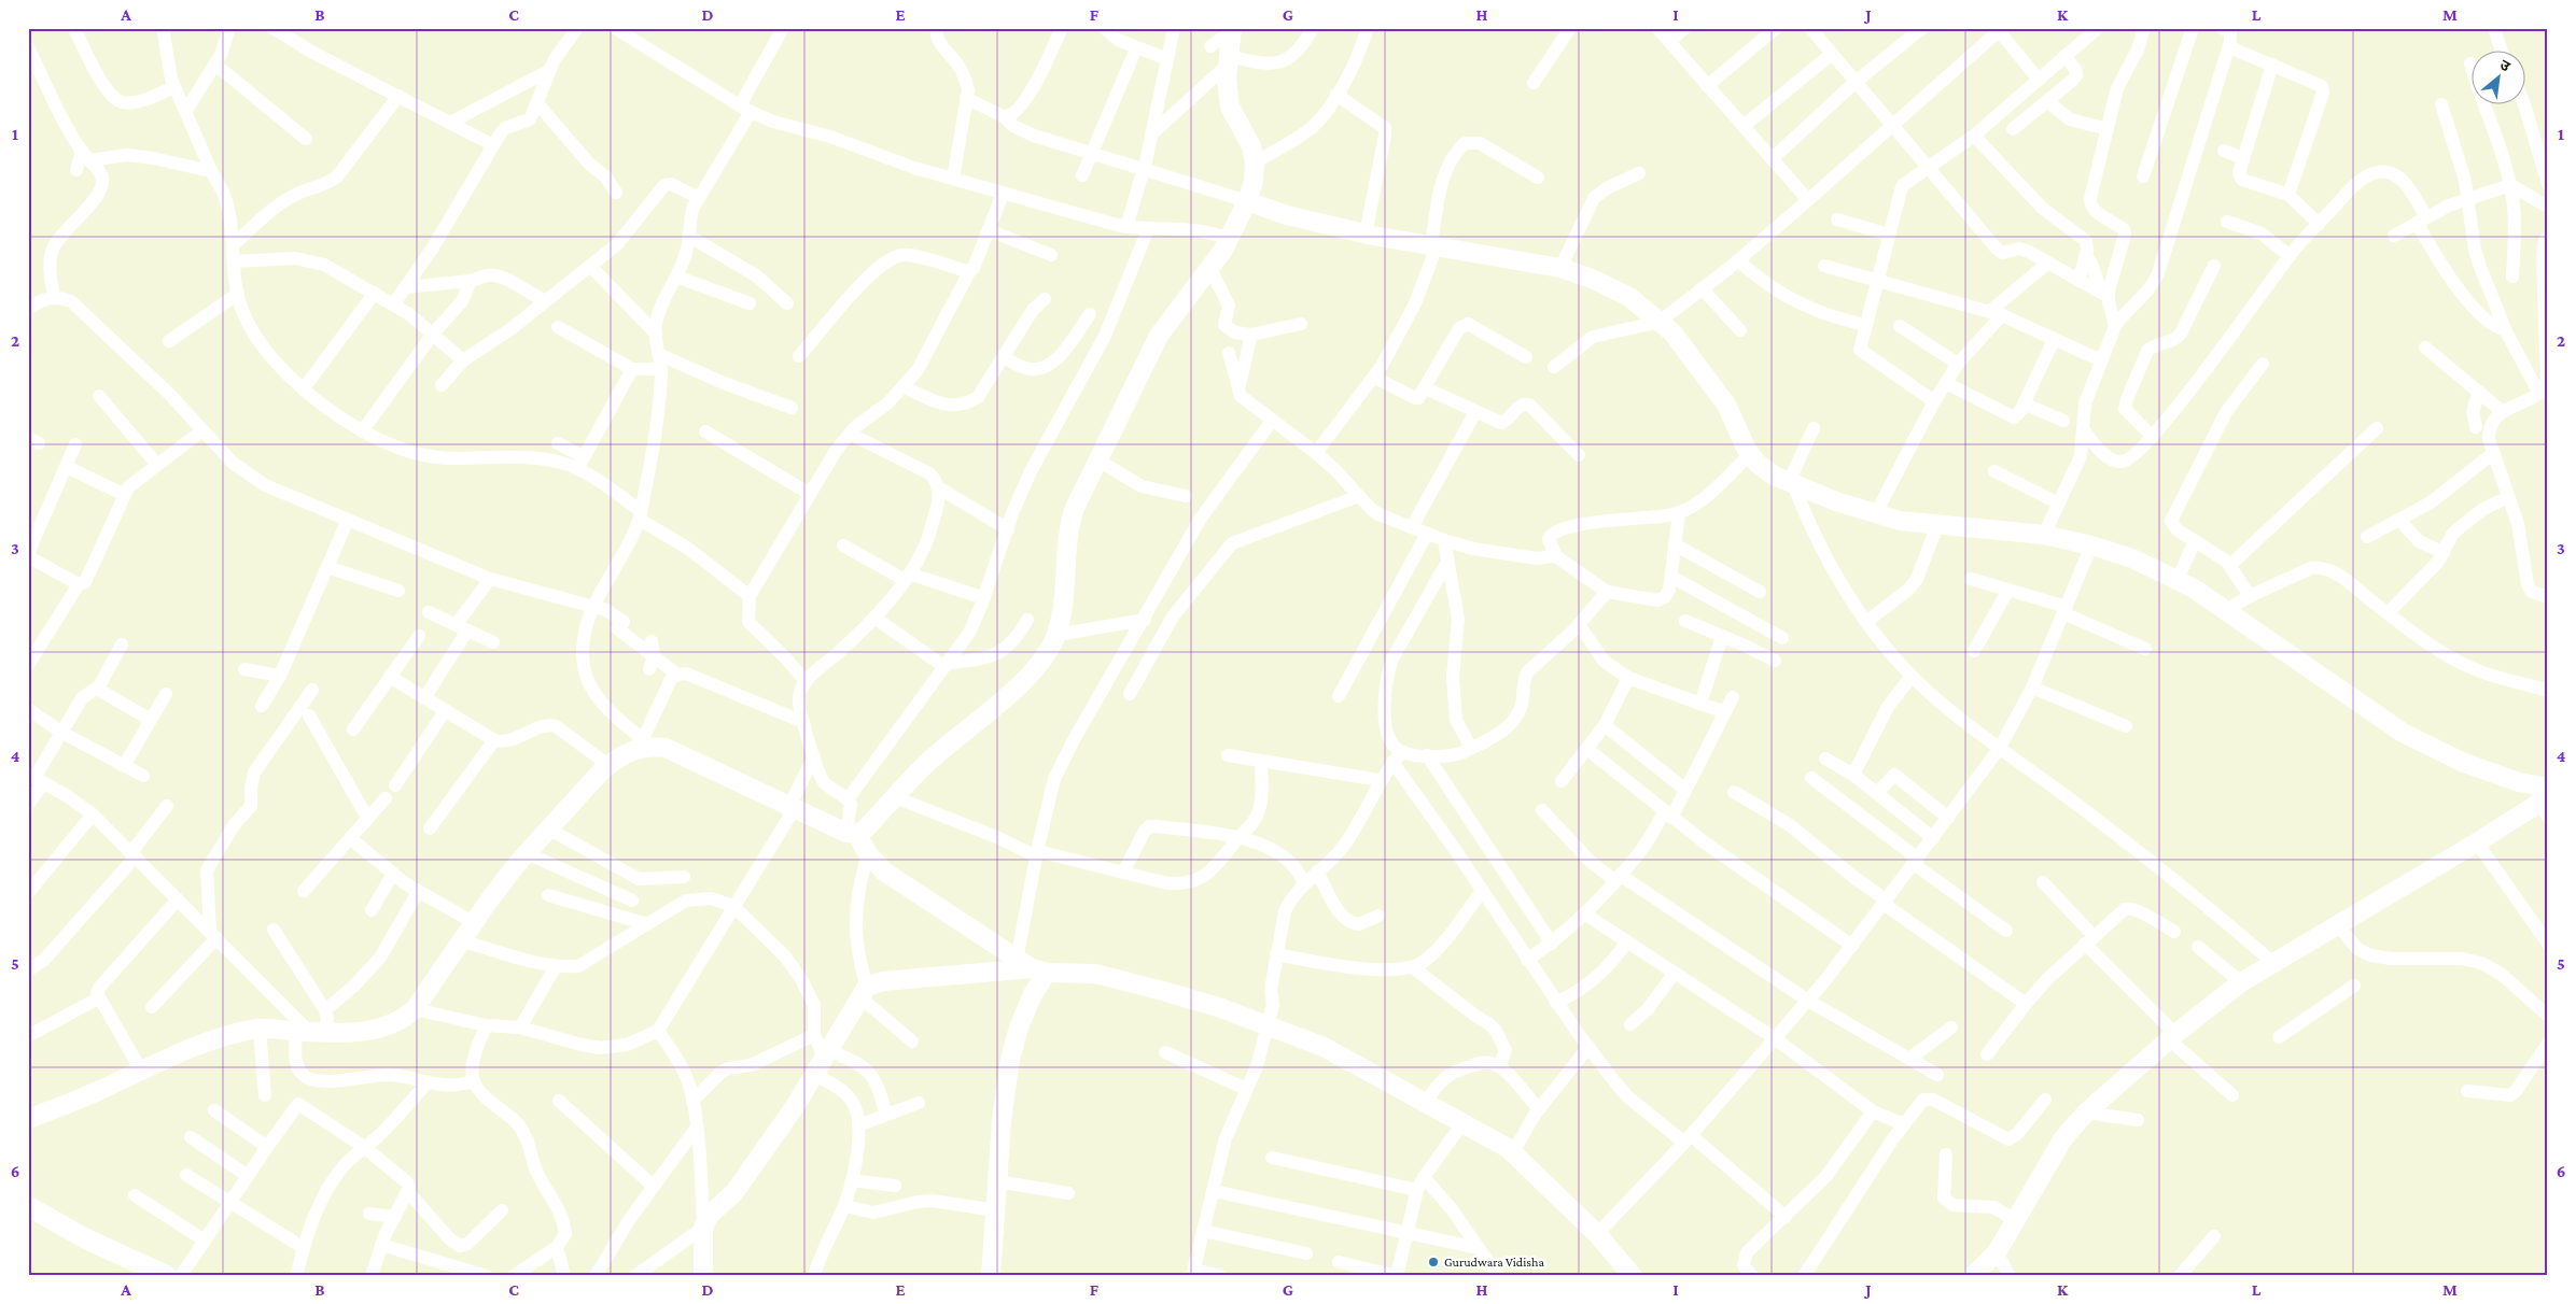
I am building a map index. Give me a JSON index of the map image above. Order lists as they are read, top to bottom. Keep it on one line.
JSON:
{"places":["Gurudwara Vidisha"],"north":"top right","grid":{"columns":["A","B","C","D","E","F","G","H","I","J","K","L","M"],"rows":["1","2","3","4","5","6"]}}
